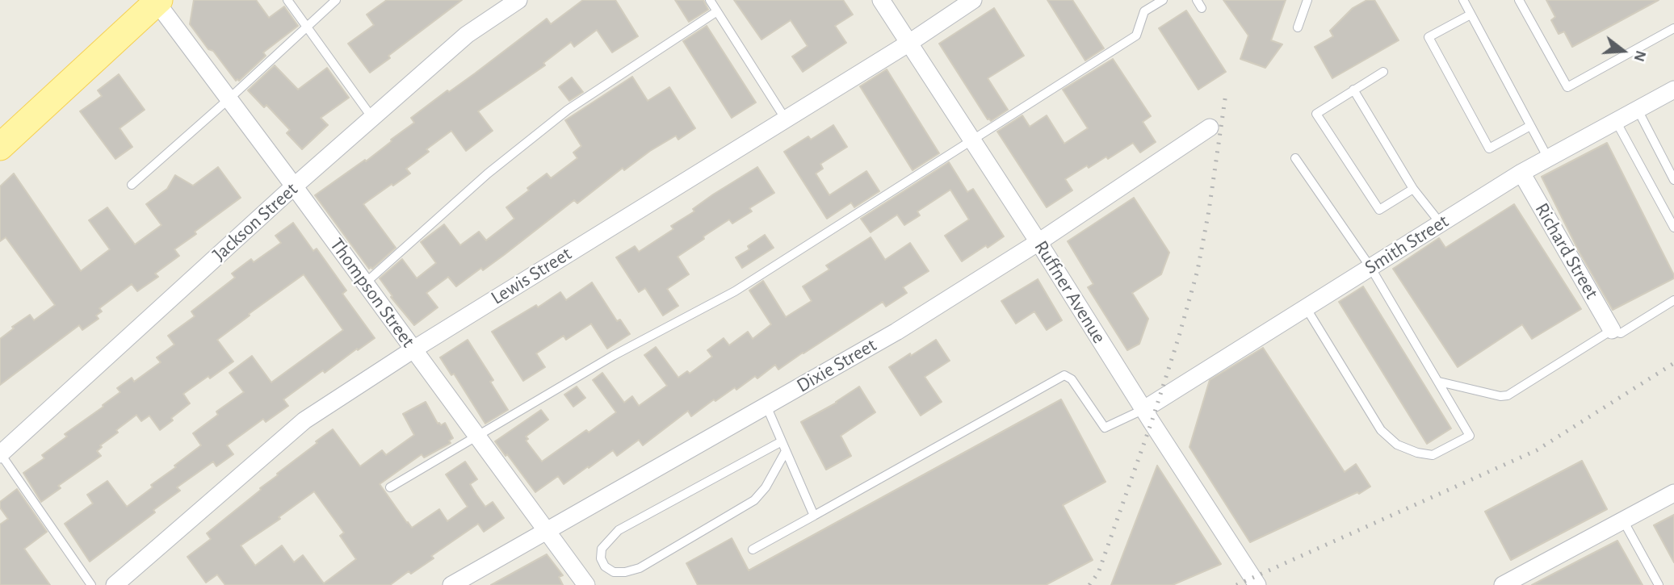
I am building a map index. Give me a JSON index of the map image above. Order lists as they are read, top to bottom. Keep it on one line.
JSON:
{"streets":{"street":["Jackson Street","Smith Street","Richard Street","Lewis Street","Ruffner Avenue","Thompson Street","Dixie Street"]},"crossings":[["Jackson Street","Thompson Street"],["Smith Street","Richard Street"],["Smith Street","Ruffner Avenue"],["Lewis Street","Ruffner Avenue"],["Lewis Street","Thompson Street"],["Ruffner Avenue","Dixie Street"],["Thompson Street","Dixie Street"]],"north":"right"}
